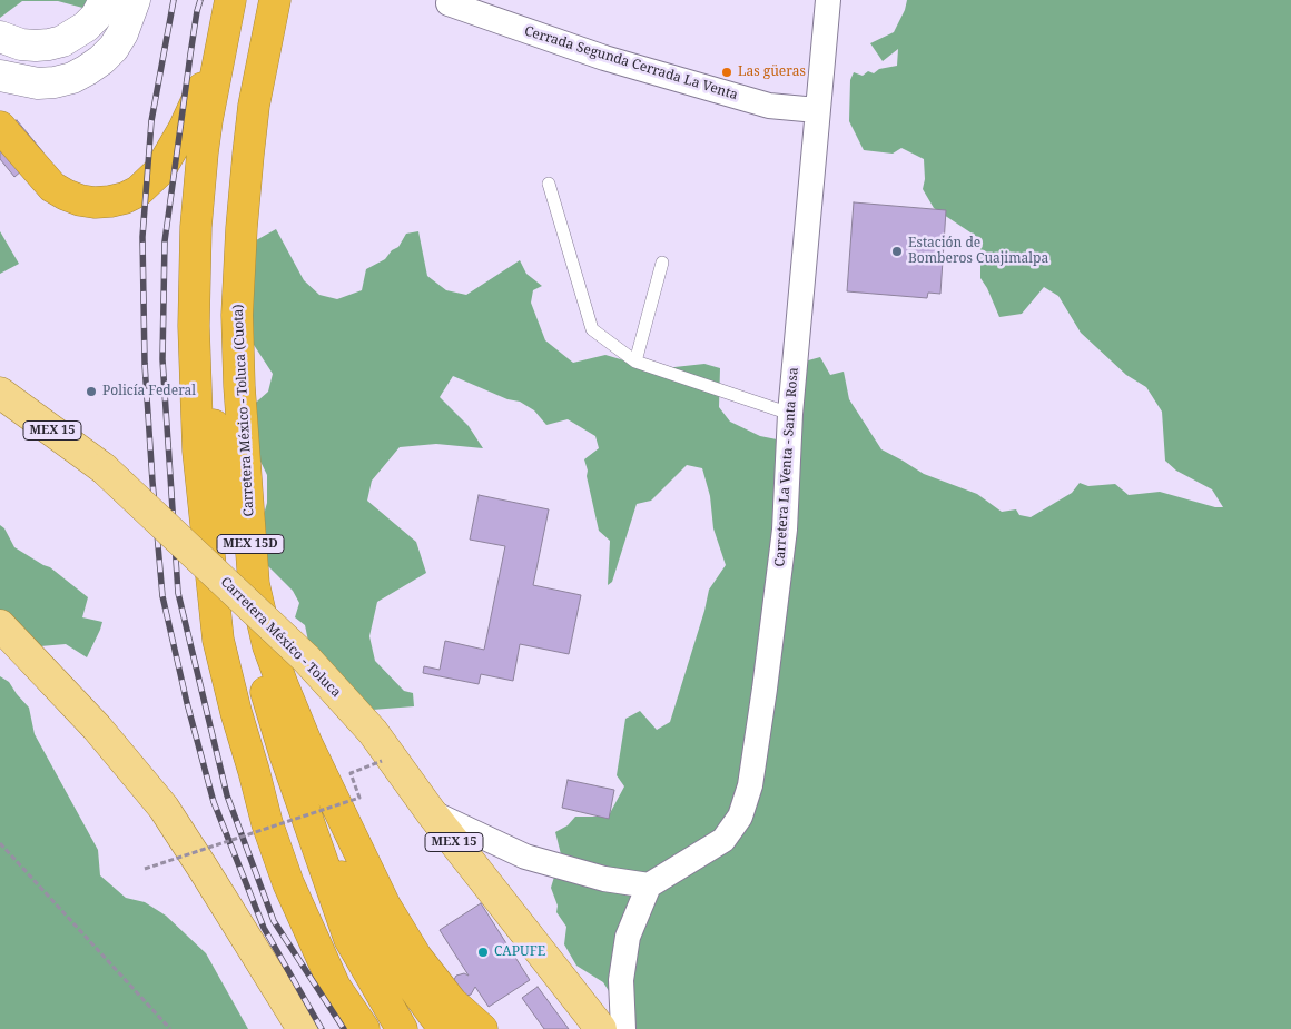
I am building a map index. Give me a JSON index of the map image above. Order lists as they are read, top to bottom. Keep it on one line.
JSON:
{"streets":{"highway":["Carretera México - Toluca (Cuota)","MEX 15D"],"main road":["MEX 15","Carretera México - Toluca"],"street":["Cerrada Segunda Cerrada La Venta","Carretera La Venta - Santa Rosa"]},"crossings":[["Cerrada Segunda Cerrada La Venta","Carretera La Venta - Santa Rosa"]],"places":["Las güeras","Estación de Bomberos Cuajimalpa","Policía Federal","CAPUFE"]}
